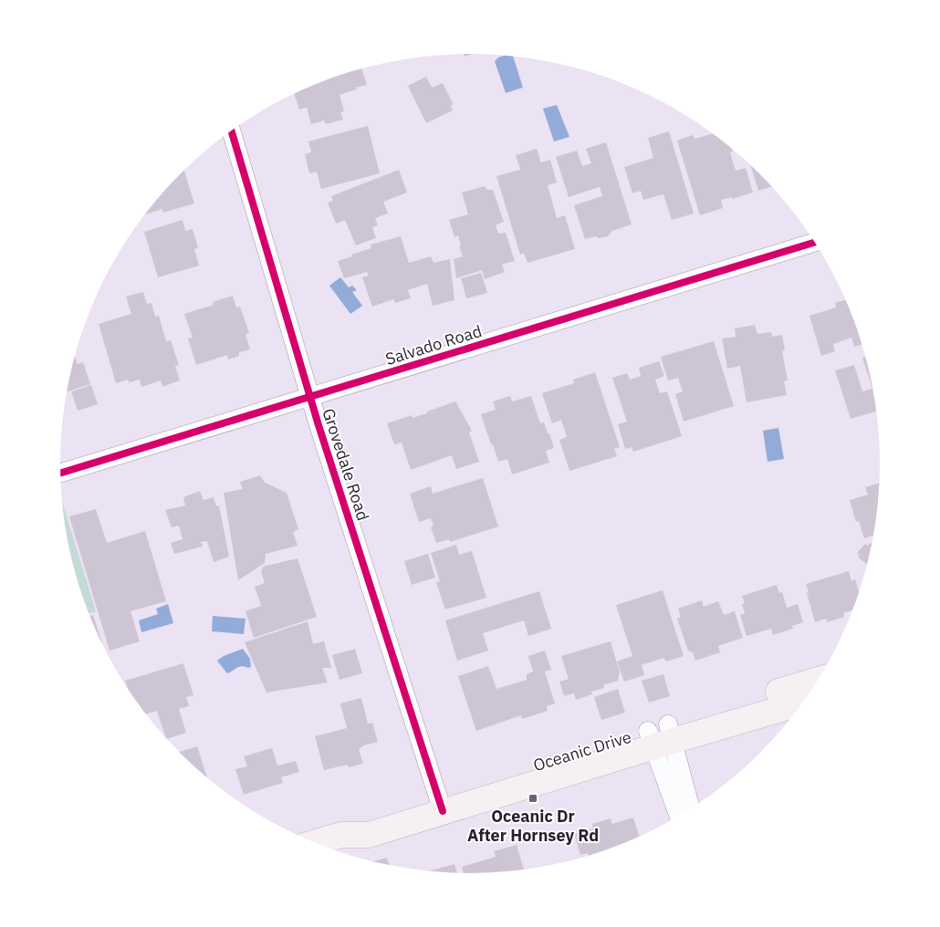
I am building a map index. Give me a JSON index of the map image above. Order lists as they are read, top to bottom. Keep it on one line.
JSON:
{"streets":{"main road":["Oceanic Drive"],"street":["Salvado Road","Grovedale Road"]},"crossings":[["Salvado Road","Grovedale Road"],["Grovedale Road","Oceanic Drive"]],"places":{"transit":["Oceanic Dr After Hornsey Rd"]}}
